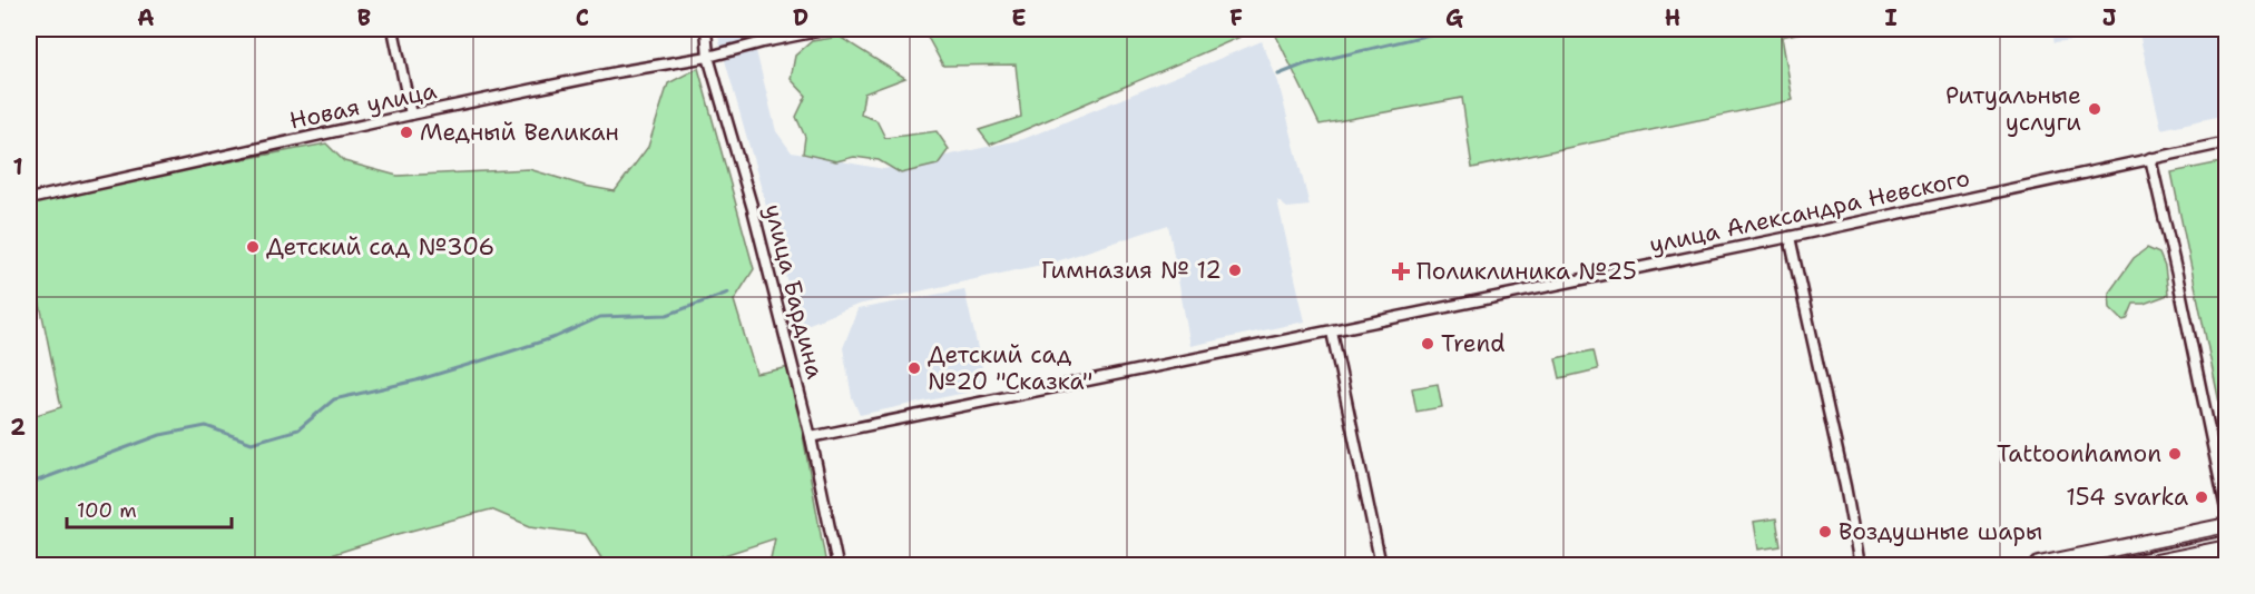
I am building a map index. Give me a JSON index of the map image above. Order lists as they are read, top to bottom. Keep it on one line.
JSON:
{"streets":{"street":["Новая улица","улица Александра Невского","улица Бардина"]},"crossings":[["Новая улица","улица Бардина"],["улица Александра Невского","улица Бардина"]],"places":{"other":["Ритуальные услуги","Медный Великан","Детский сад №306","Гимназия № 12","Trend","Детский сад №20 \"Сказка\"","Tattoonhamon","154 svarka","Воздушные шары"],"health":["Поликлиника №25"]},"scale_bar":"100 m","grid":{"columns":["A","B","C","D","E","F","G","H","I","J"],"rows":["1","2"]}}
